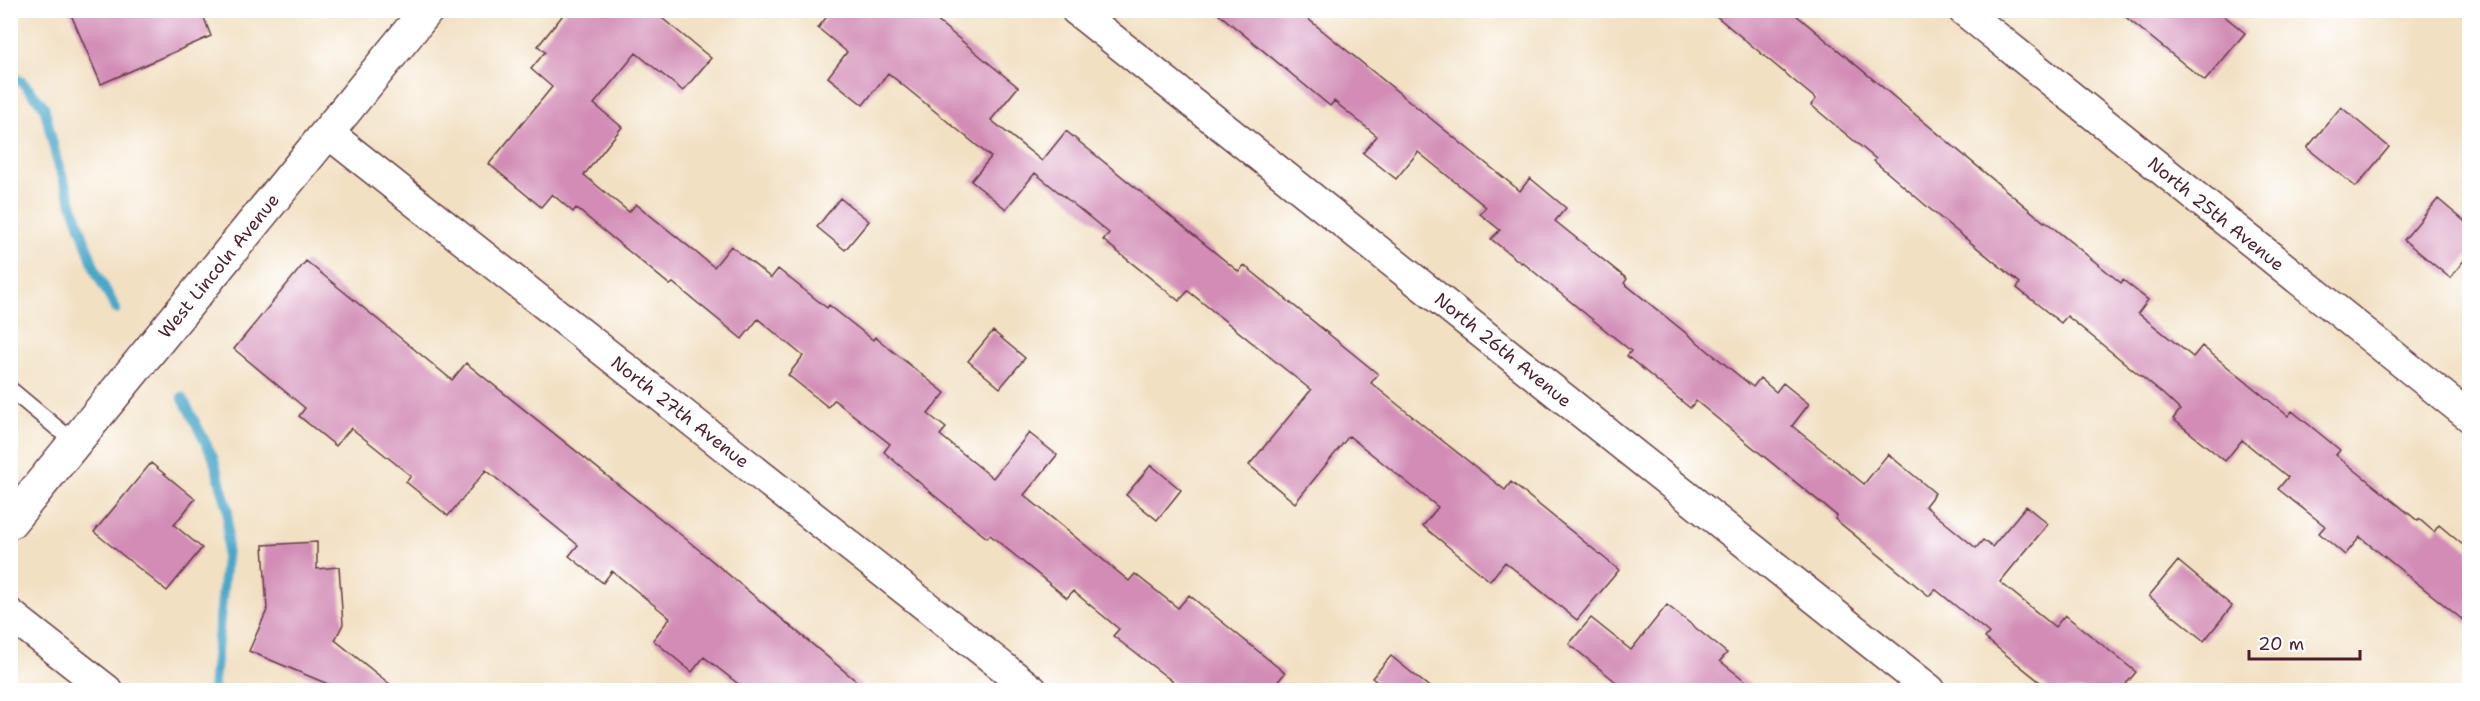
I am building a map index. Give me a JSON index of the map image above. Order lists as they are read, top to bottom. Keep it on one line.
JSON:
{"streets":{"street":["North 25th Avenue","West Lincoln Avenue","North 26th Avenue","North 27th Avenue"]},"crossings":[["West Lincoln Avenue","North 27th Avenue"]],"scale_bar":"20 m"}
